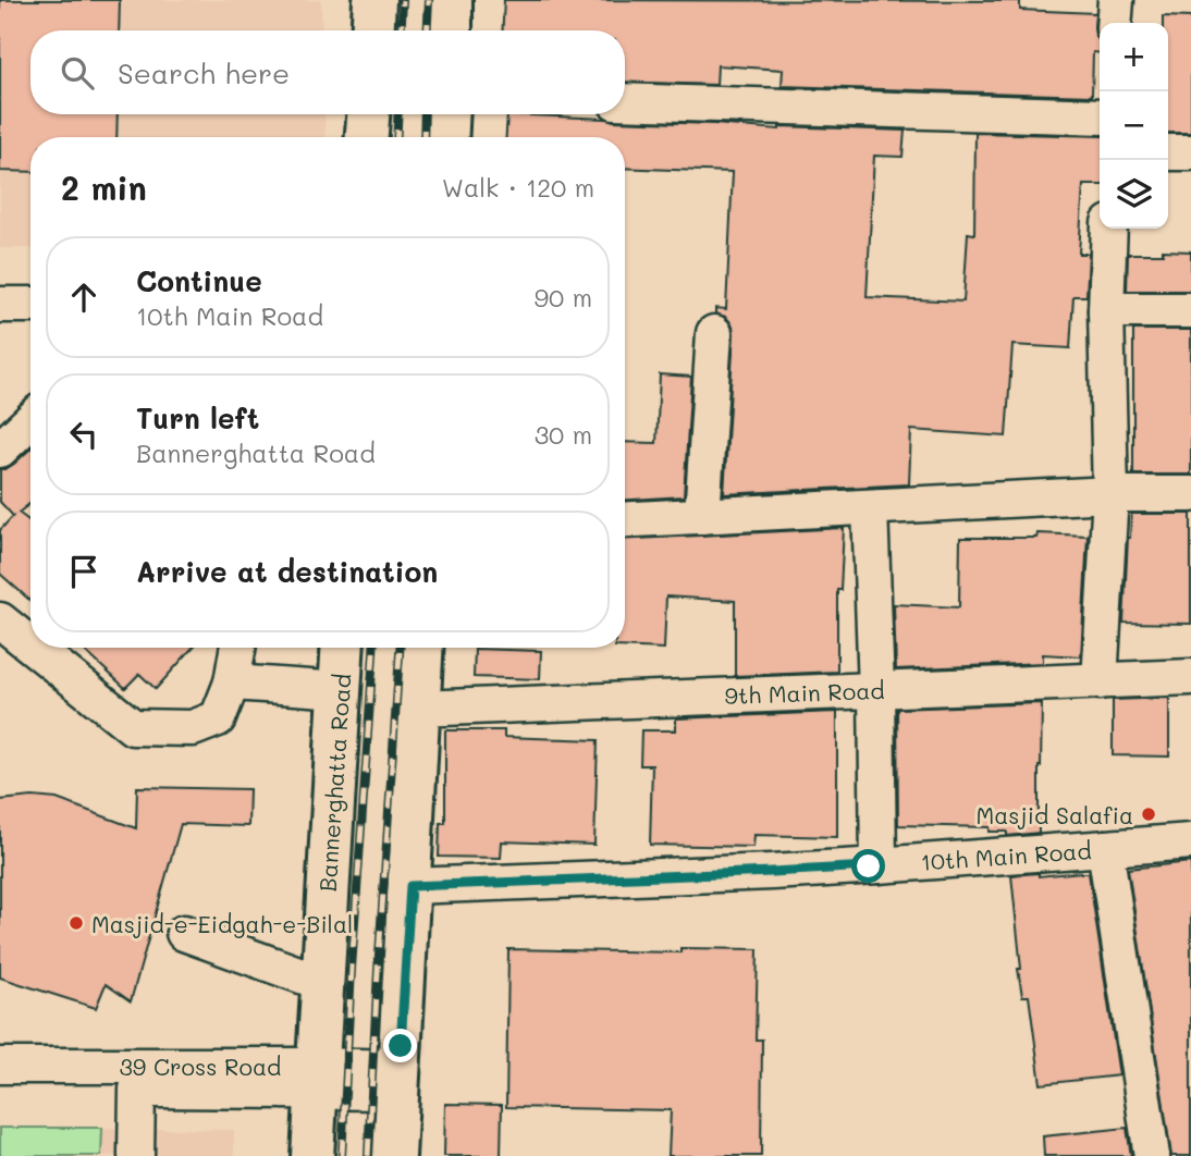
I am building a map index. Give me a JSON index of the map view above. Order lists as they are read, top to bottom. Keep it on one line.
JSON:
{"streets":{"main road":["Bannerghatta Road"],"street":["9th Main Road","10th Main Road","39 Cross Road"]},"crossings":[["Bannerghatta Road","39 Cross Road"]],"places":["Masjid Salafia","Masjid-e-Eidgah-e-Bilal"],"page":{"map_buttons":["+","−"],"search":"Search here","heading":["2 min","Walk · 120 m"],"list":[["Continue","10th Main Road","90 m"],["Turn left","Bannerghatta Road","30 m"],"Arrive at destination"]}}
